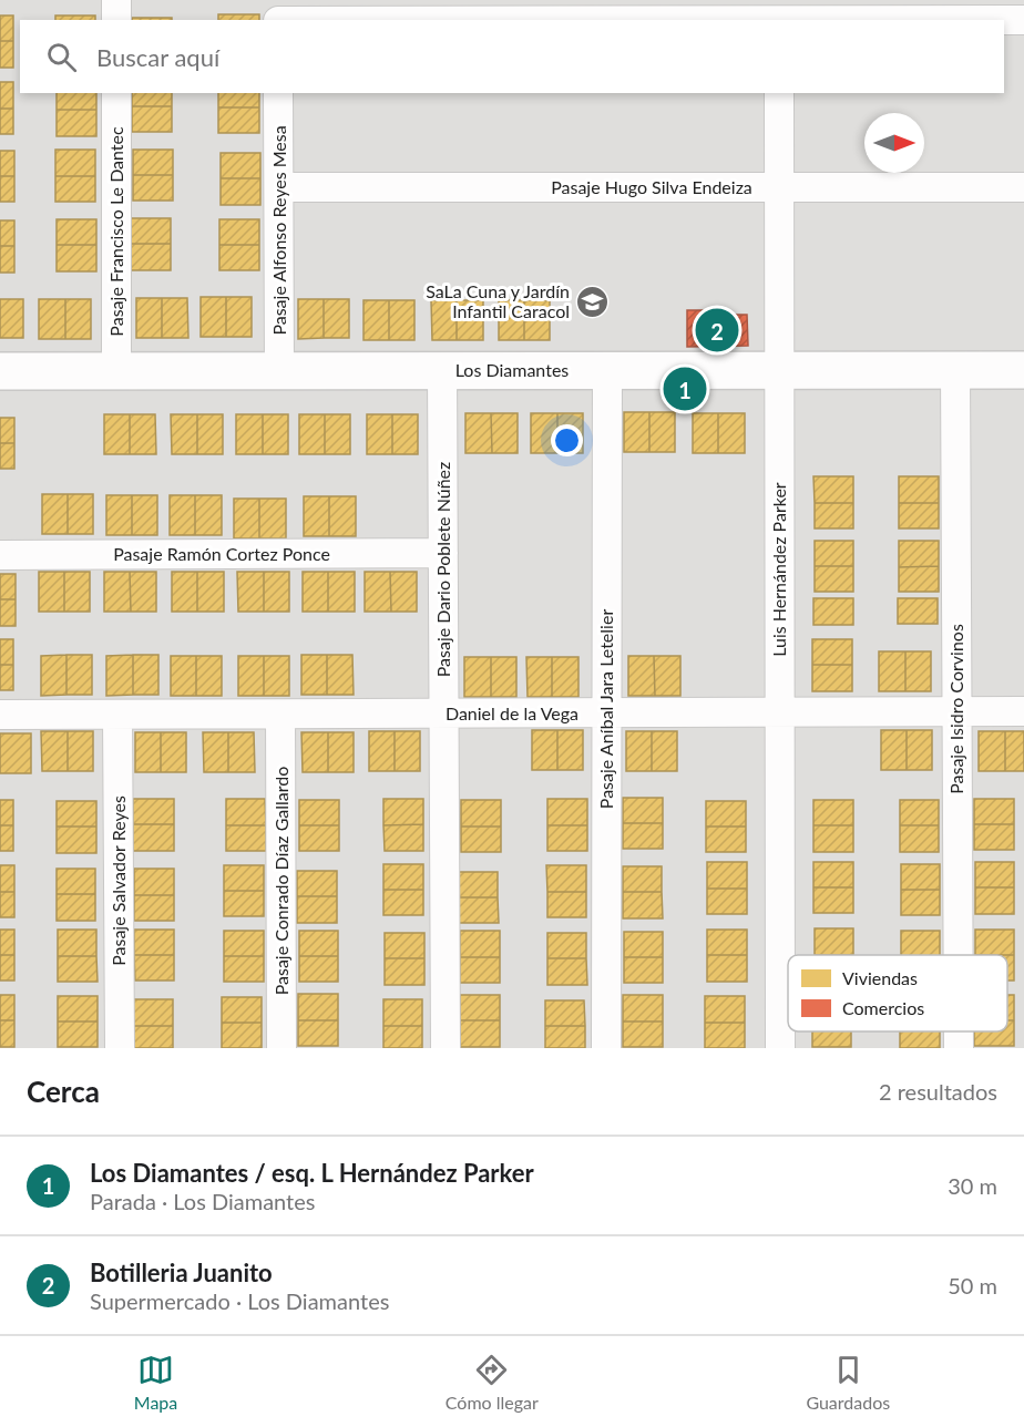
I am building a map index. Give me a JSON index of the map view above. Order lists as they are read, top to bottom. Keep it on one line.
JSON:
{"streets":{"street":["Pasaje Hugo Silva Endeiza","Pasaje Alfonso Reyes Mesa","Pasaje Francisco Le Dantec","Los Diamantes","Pasaje Ramón Cortez Ponce","Pasaje Dario Poblete Núñez","Luis Hernández Parker","Pasaje Aníbal Jara Letelier","Pasaje Isidro Corvinos","Daniel de la Vega","Pasaje Salvador Reyes","Pasaje Conrado Díaz Gallardo"]},"crossings":[["Pasaje Hugo Silva Endeiza","Pasaje Alfonso Reyes Mesa"],["Pasaje Hugo Silva Endeiza","Luis Hernández Parker"],["Pasaje Alfonso Reyes Mesa","Los Diamantes"],["Pasaje Francisco Le Dantec","Los Diamantes"],["Los Diamantes","Pasaje Dario Poblete Núñez"],["Los Diamantes","Luis Hernández Parker"],["Los Diamantes","Pasaje Aníbal Jara Letelier"],["Los Diamantes","Pasaje Isidro Corvinos"],["Pasaje Ramón Cortez Ponce","Pasaje Dario Poblete Núñez"],["Pasaje Dario Poblete Núñez","Daniel de la Vega"],["Luis Hernández Parker","Daniel de la Vega"],["Pasaje Aníbal Jara Letelier","Daniel de la Vega"],["Pasaje Isidro Corvinos","Daniel de la Vega"],["Daniel de la Vega","Pasaje Salvador Reyes"],["Daniel de la Vega","Pasaje Conrado Díaz Gallardo"]],"places":{"school or university":["SaLa Cuna y Jardín Infantil Caracol"]},"legend":["Viviendas","Comercios"],"north":"right","page":{"search":"Buscar aquí","pins":["2","1"],"heading":["Cerca","2 resultados"],"list":[{"mark":"1","name":"Los Diamantes / esq. L Hernández Parker","note":"Parada · Los Diamantes","value":"30 m"},{"mark":"2","name":"Botilleria Juanito","note":"Supermercado · Los Diamantes","value":"50 m"}],"nav":["Mapa","Cómo llegar","Guardados"]}}
